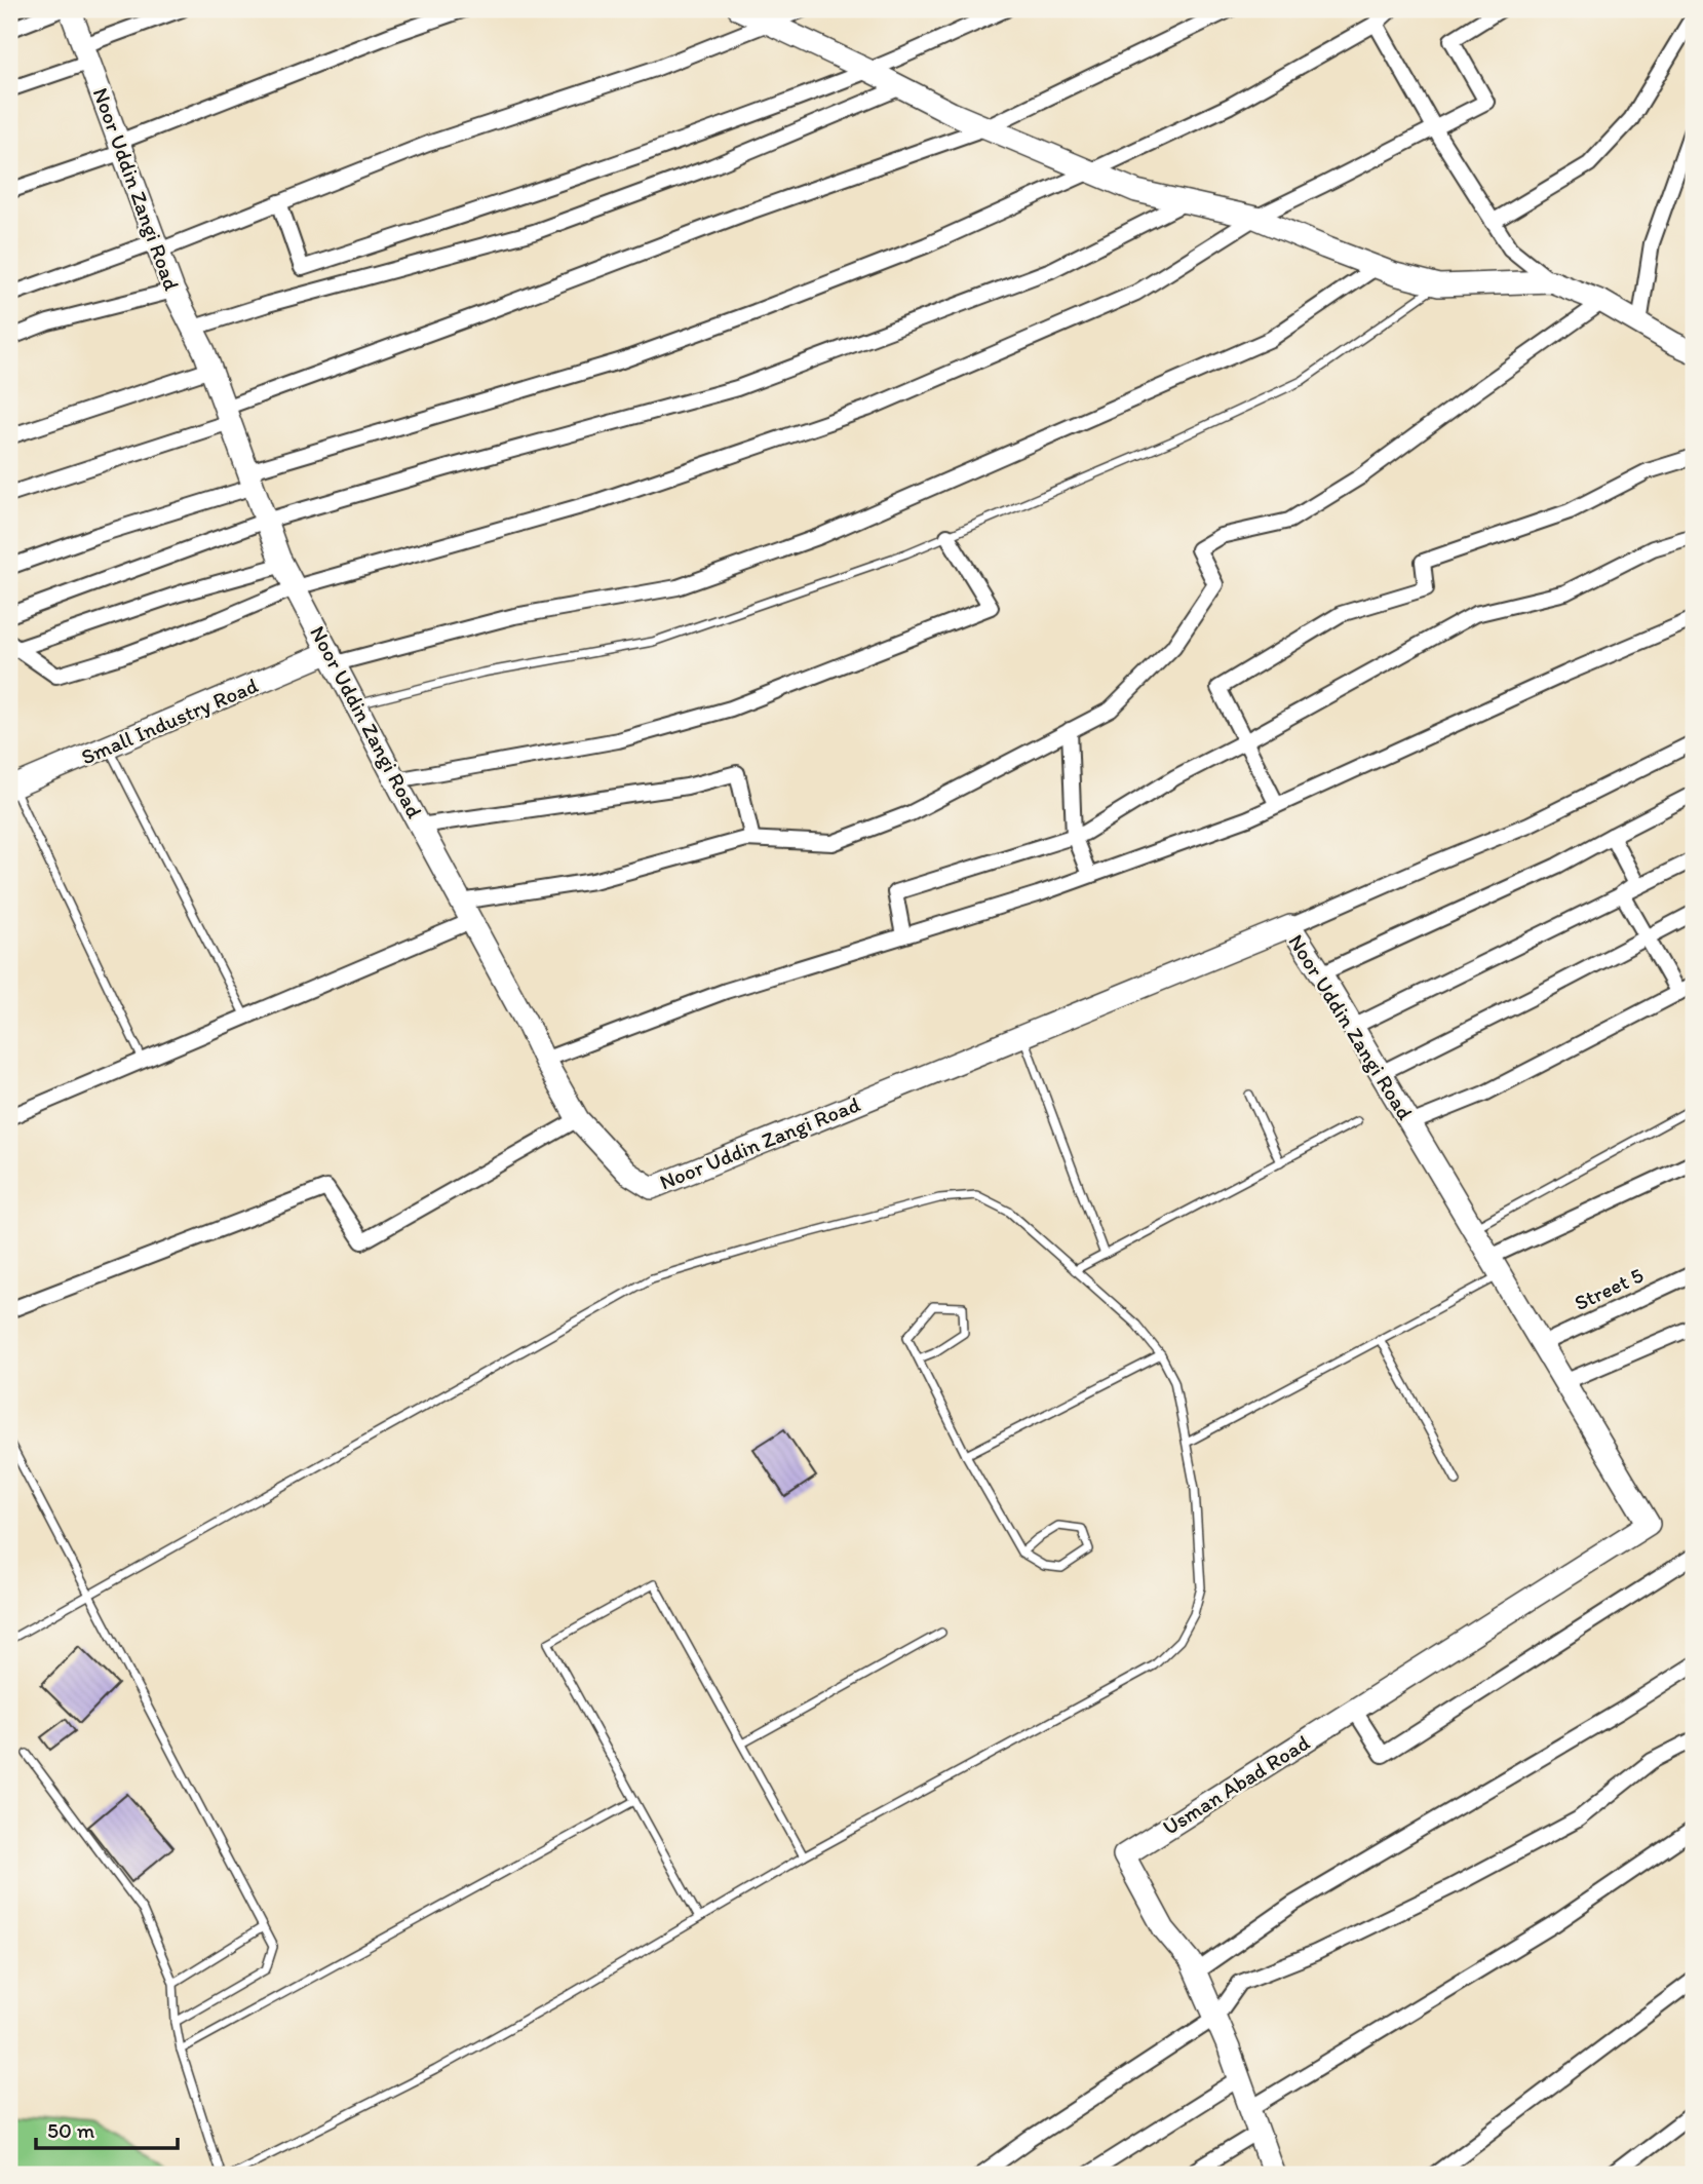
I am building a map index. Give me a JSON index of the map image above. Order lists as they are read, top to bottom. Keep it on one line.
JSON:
{"streets":{"street":["Noor Uddin Zangi Road","Small Industry Road","Street 5","Usman Abad Road"]},"crossings":[["Noor Uddin Zangi Road","Small Industry Road"],["Noor Uddin Zangi Road","Street 5"],["Noor Uddin Zangi Road","Usman Abad Road"]],"scale_bar":"50 m"}
